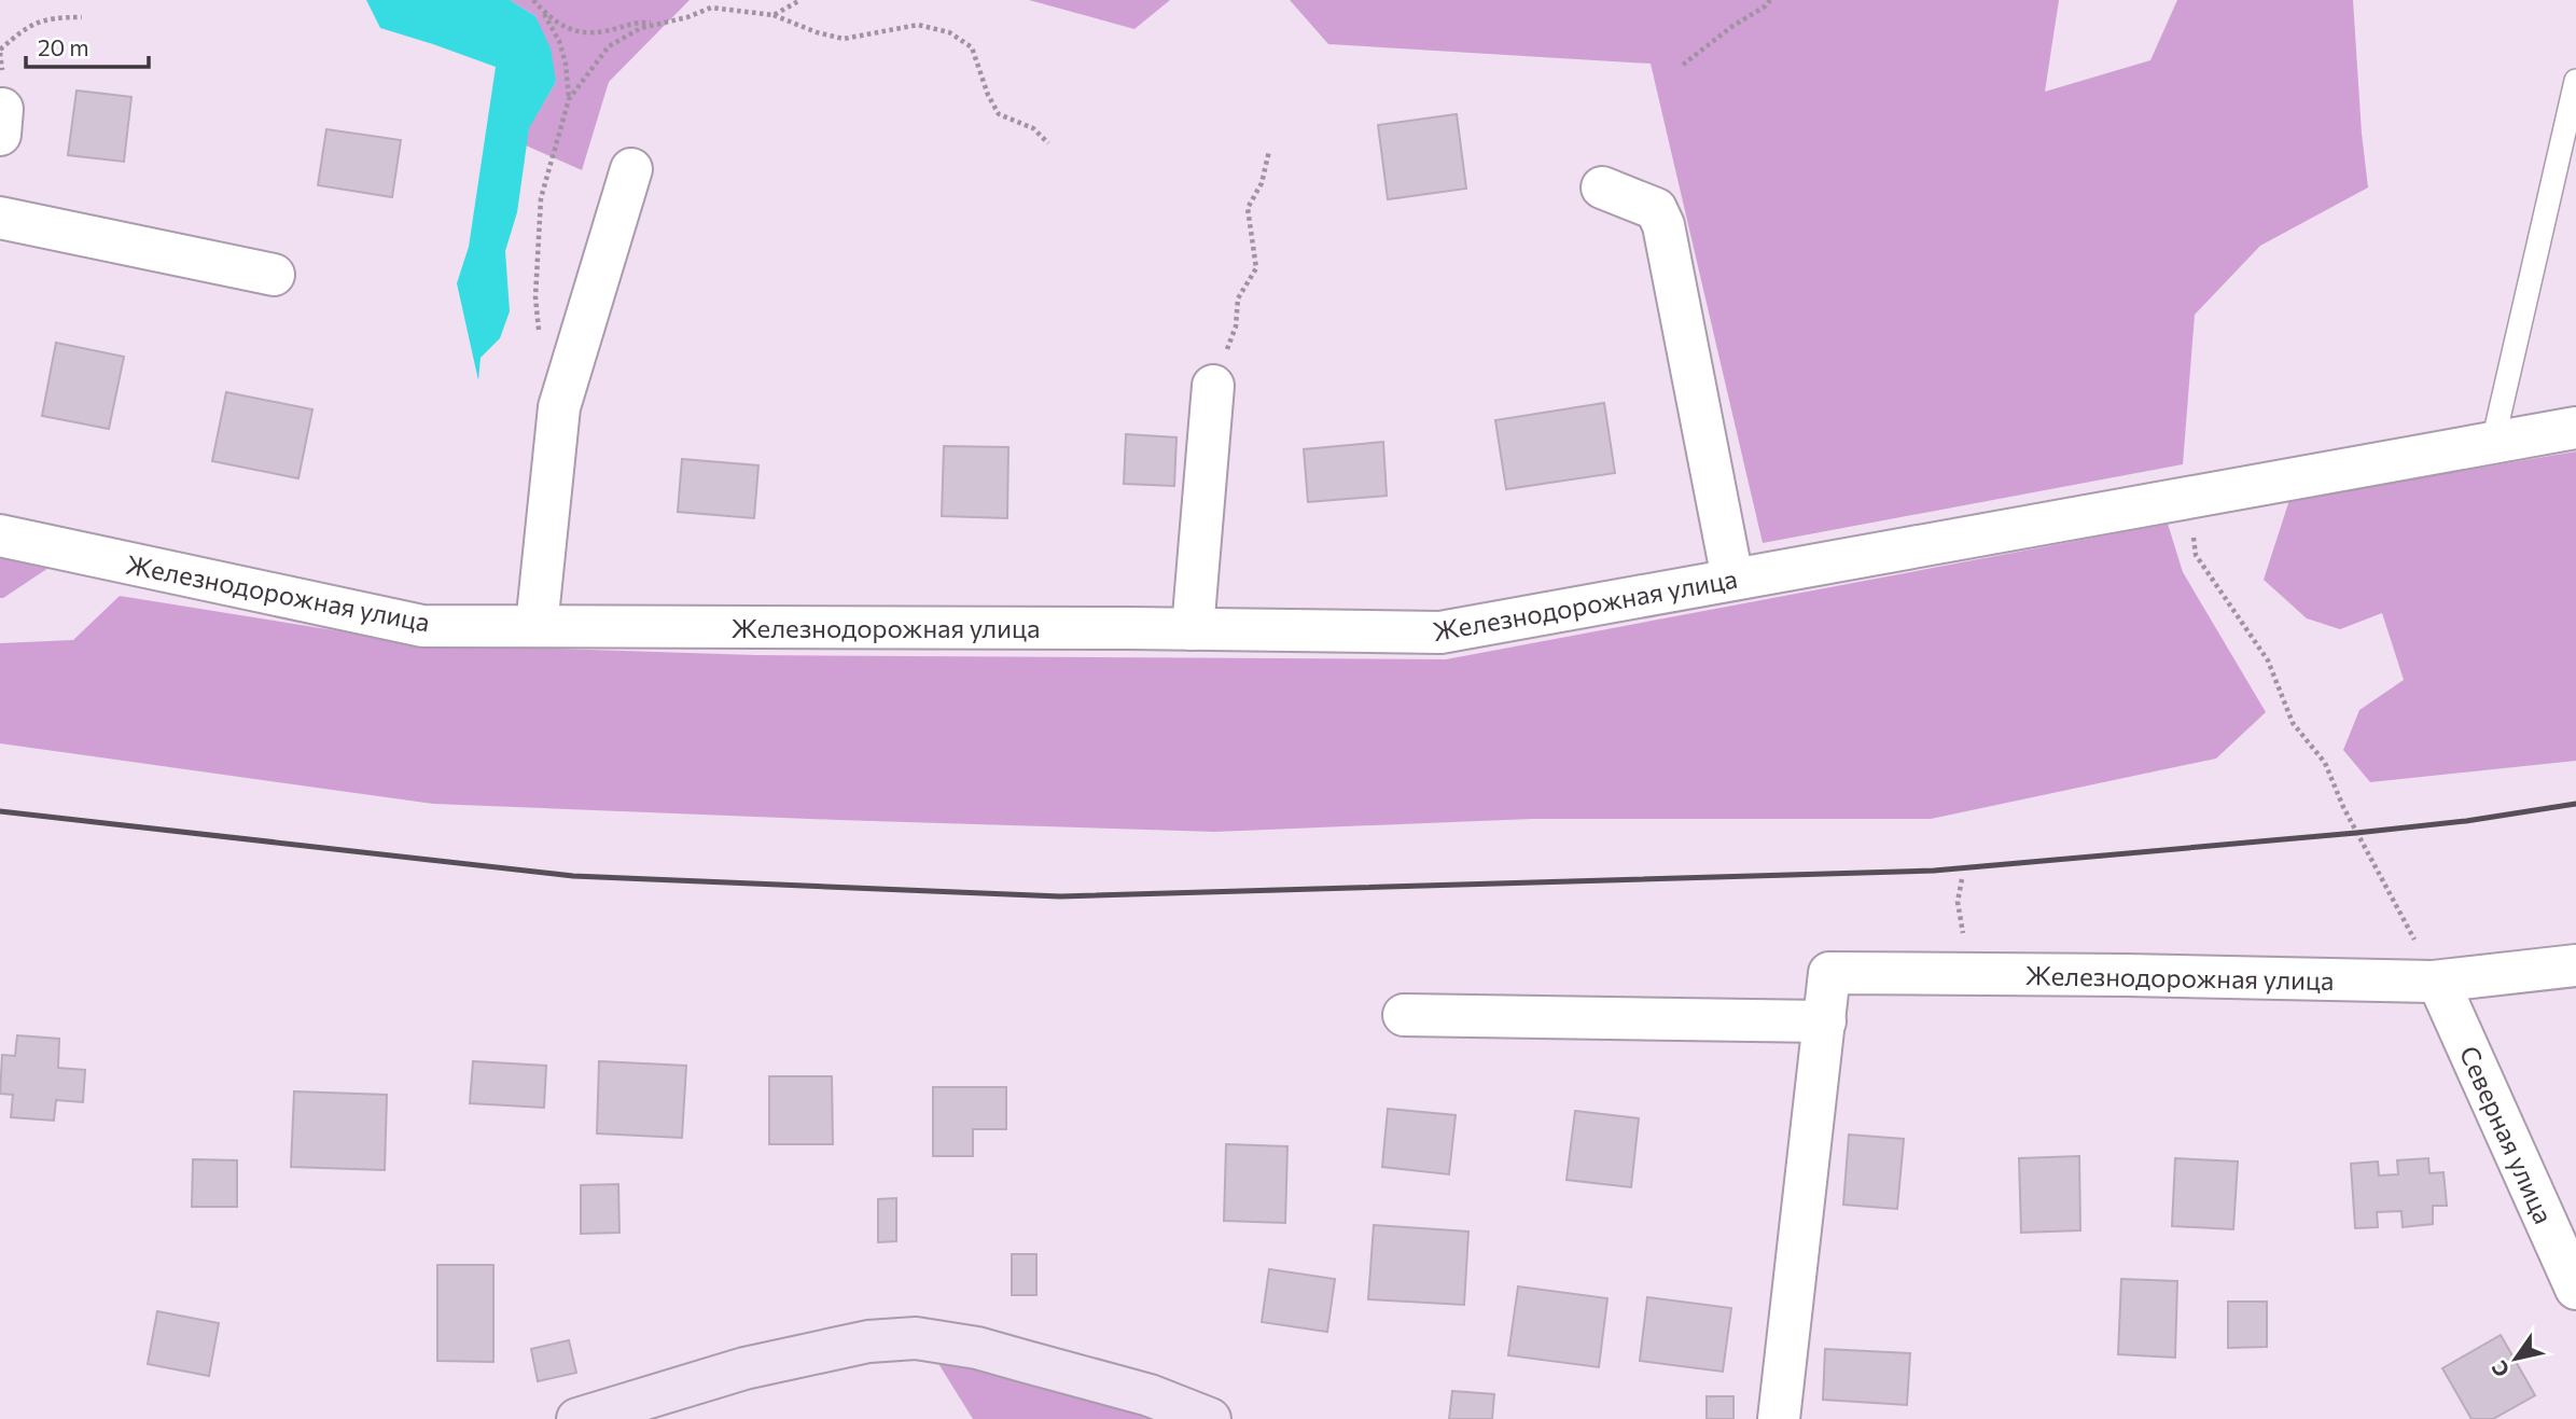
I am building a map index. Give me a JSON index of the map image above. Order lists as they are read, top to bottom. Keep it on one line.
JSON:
{"streets":{"street":["Железнодорожная улица","Северная улица"]},"crossings":[["Железнодорожная улица","Северная улица"]],"scale_bar":"20 m","north":"bottom left"}
